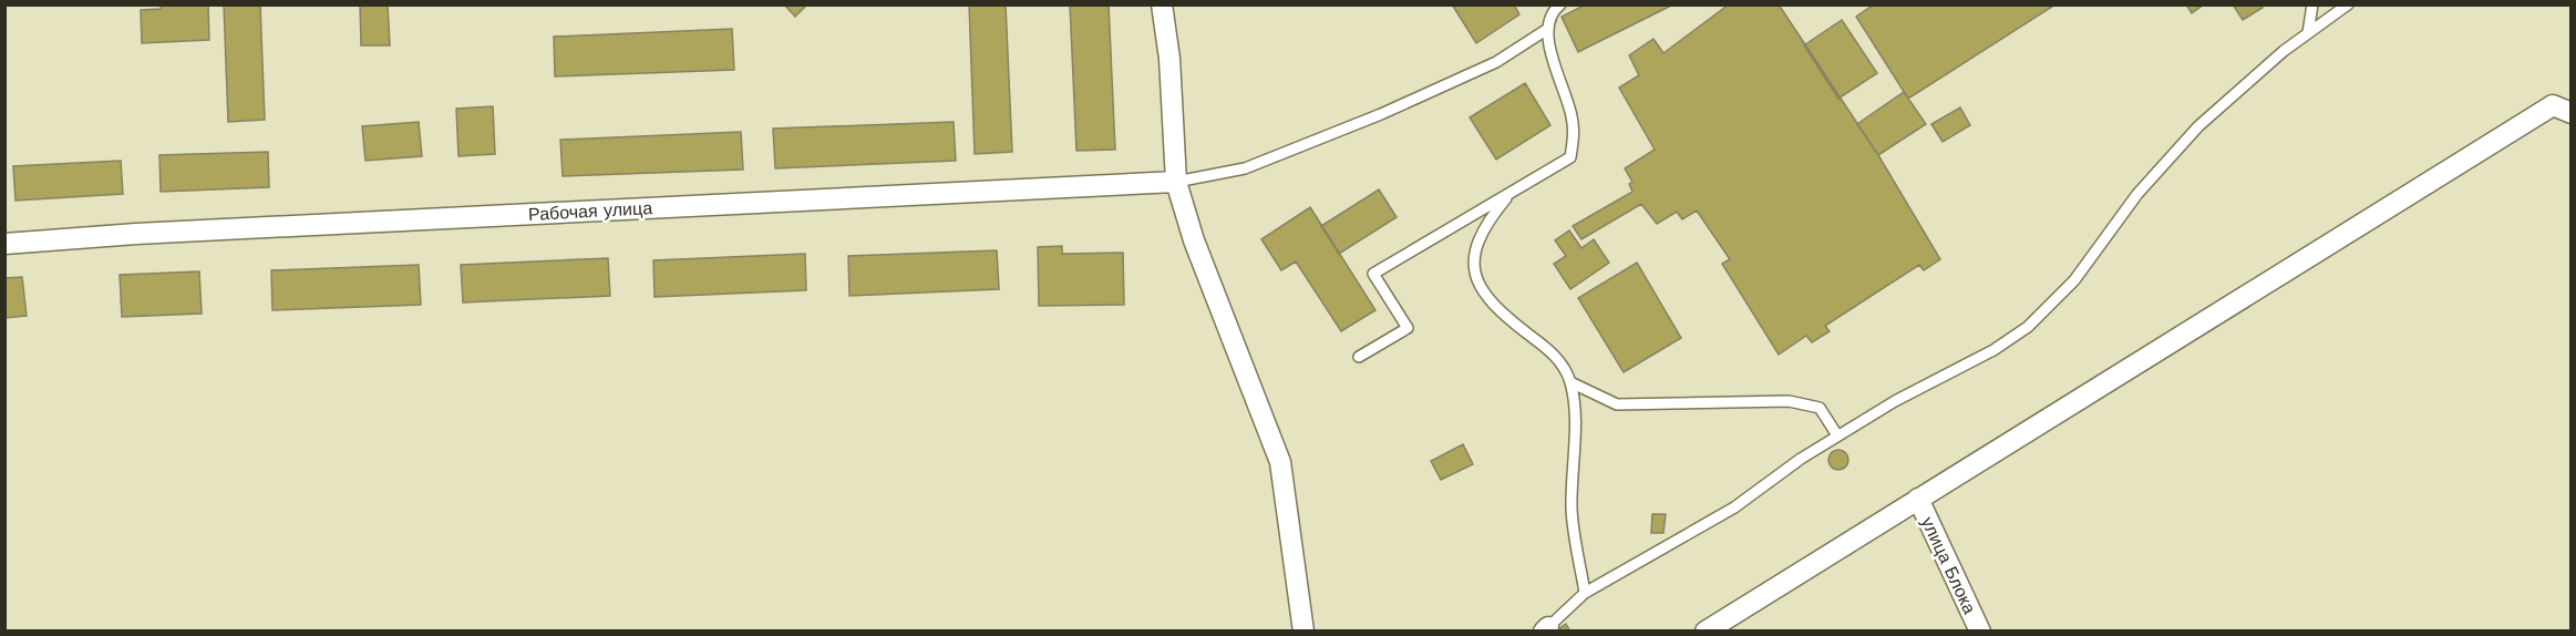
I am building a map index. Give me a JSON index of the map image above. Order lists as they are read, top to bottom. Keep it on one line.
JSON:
{"streets":{"street":["Рабочая улица","улица Блока"]}}
